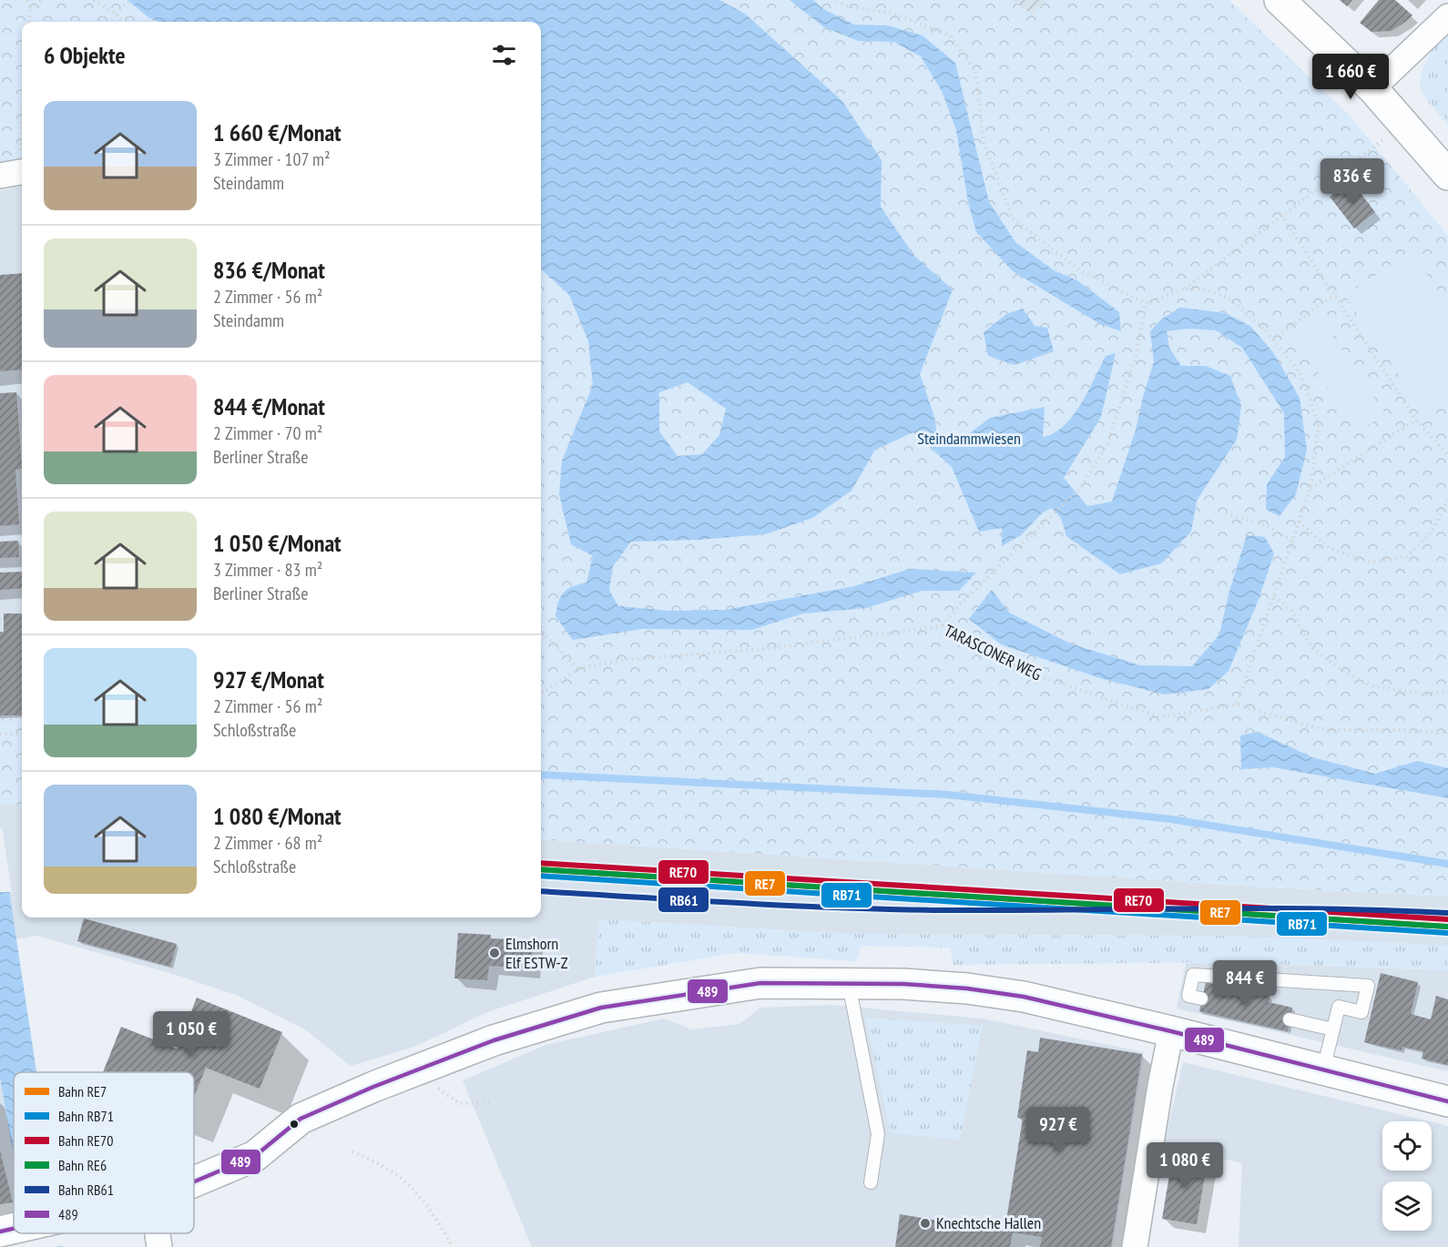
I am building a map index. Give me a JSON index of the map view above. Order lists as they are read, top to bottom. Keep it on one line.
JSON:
{"streets":{"path":["TARASCONER WEG"]},"parks":["Steindammwiesen"],"places":["Elmshorn Elf ESTW-Z","Knechtsche Hallen"],"lines":["rail line RE70","rail line RE7","rail line RE6","rail line RB71","rail line RB61","transit line 489"],"legend":["Bahn RE7","Bahn RB71","Bahn RE70","Bahn RE6","Bahn RB61","489"],"page":{"heading":"6 Objekte","price":["1 660 €","836 €","844 €","1 050 €","927 €","1 080 €"],"list":[{"name":"1 660 €/Monat","note":"3 Zimmer · 107 m² · Steindamm"},{"name":"836 €/Monat","note":"2 Zimmer · 56 m² · Steindamm"},{"name":"844 €/Monat","note":"2 Zimmer · 70 m² · Berliner Straße"},{"name":"1 050 €/Monat","note":"3 Zimmer · 83 m² · Berliner Straße"},{"name":"927 €/Monat","note":"2 Zimmer · 56 m² · Schloßstraße"},{"name":"1 080 €/Monat","note":"2 Zimmer · 68 m² · Schloßstraße"}]}}
